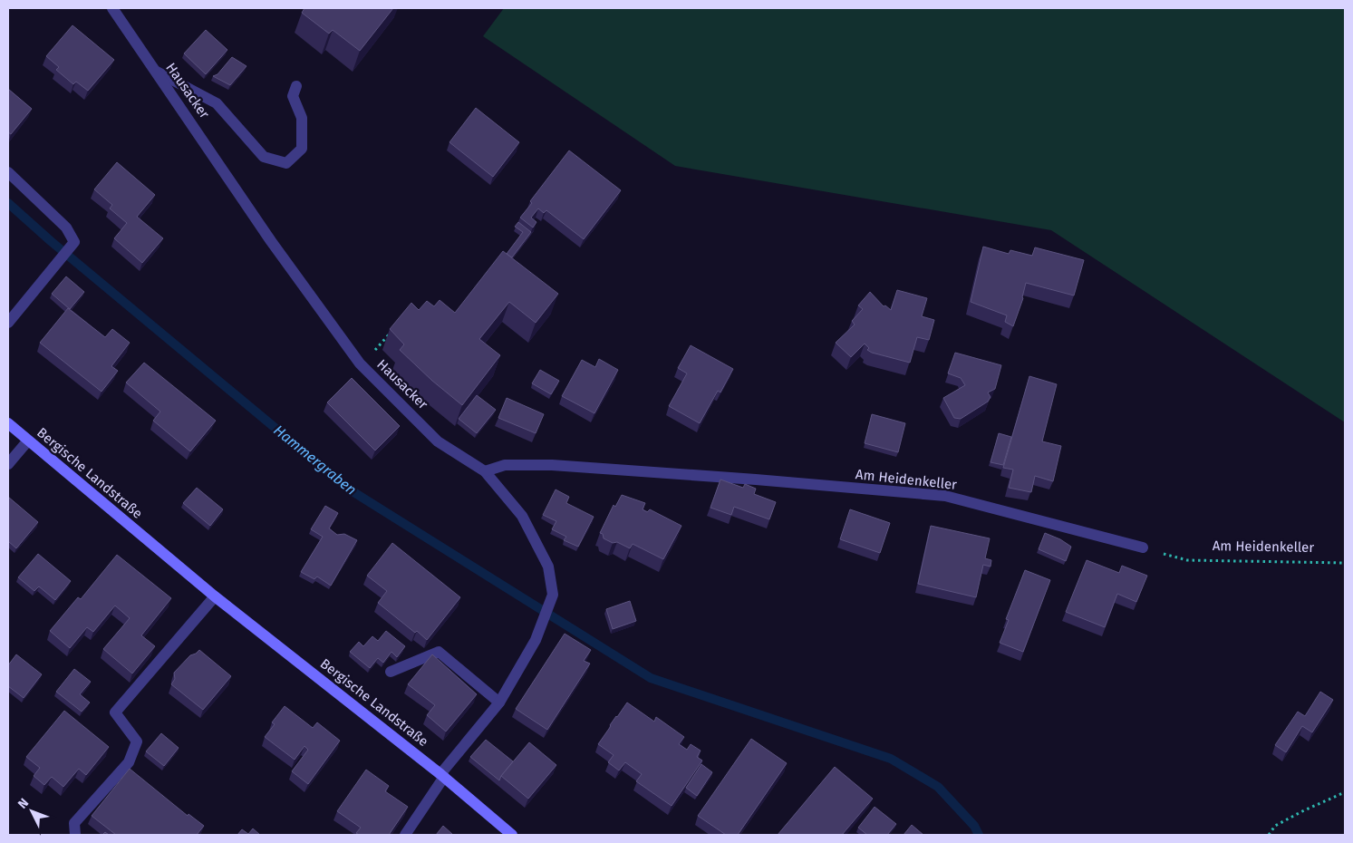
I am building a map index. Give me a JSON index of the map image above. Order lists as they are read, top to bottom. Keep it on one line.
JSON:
{"streets":{"main road":["Bergische Landstraße"],"street":["Hausacker","Am Heidenkeller"]},"crossings":[["Hausacker","Bergische Landstraße"],["Hausacker","Am Heidenkeller"]],"water":["Hammergraben"],"north":"top left"}
